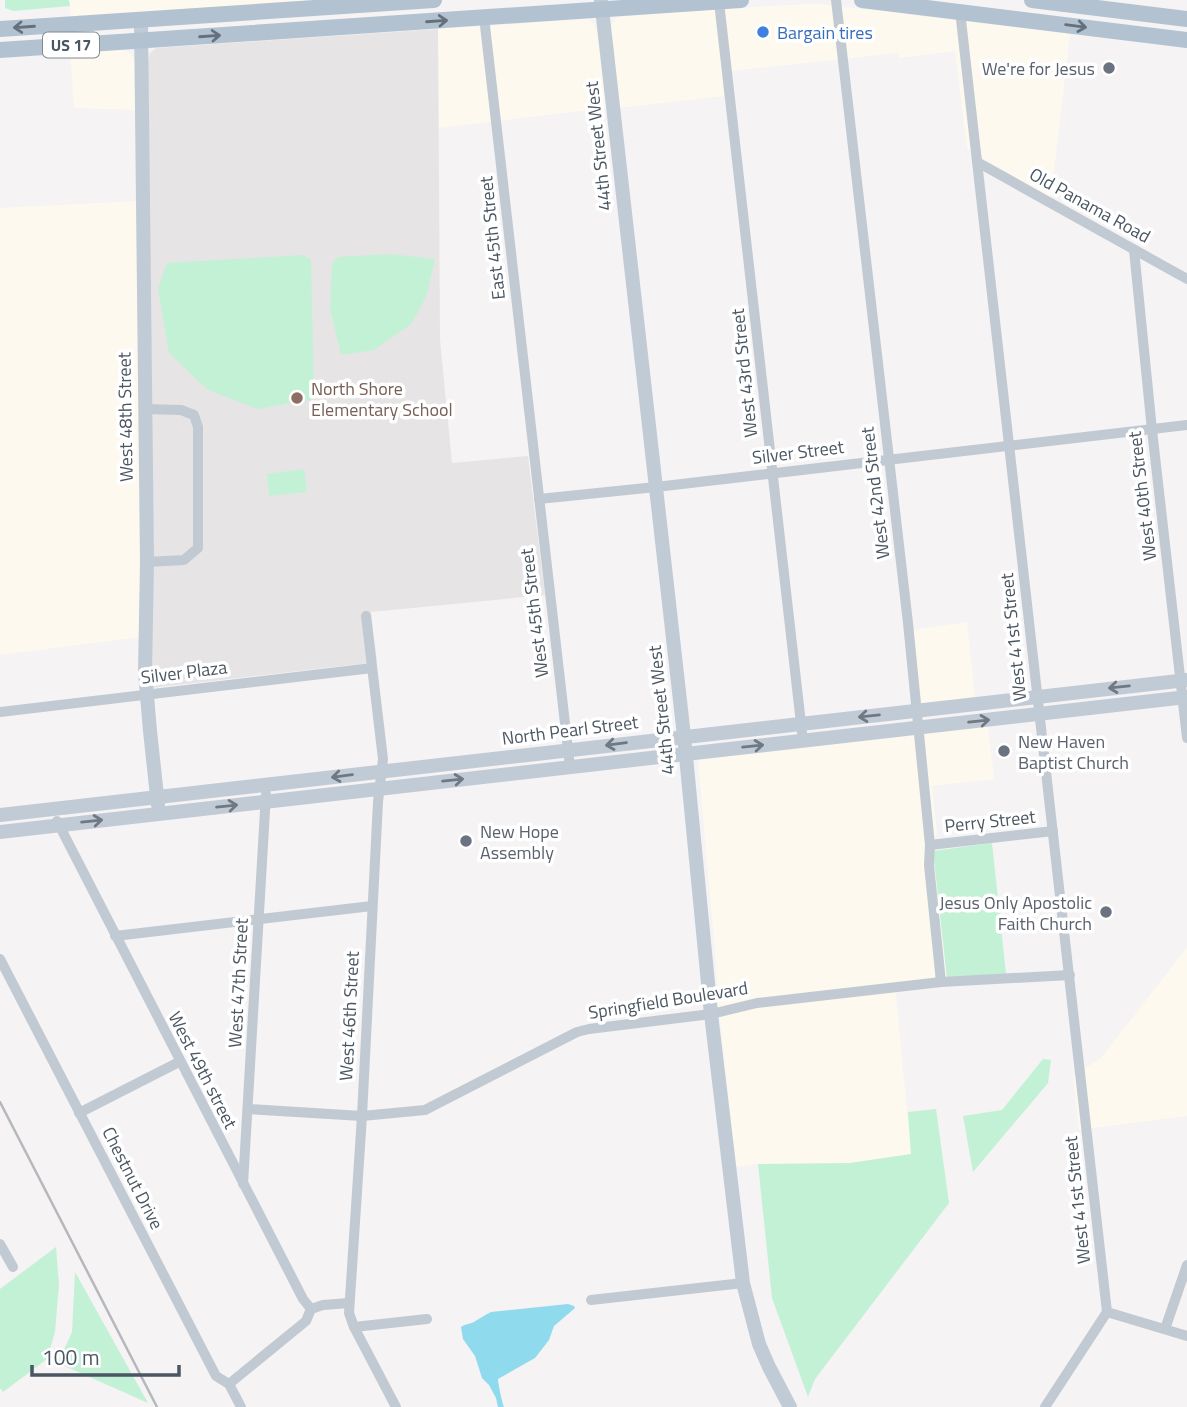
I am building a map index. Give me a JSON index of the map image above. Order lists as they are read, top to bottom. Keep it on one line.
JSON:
{"streets":{"main road":["US 17"],"street":["44th Street West","Old Panama Road","East 45th Street","West 43rd Street","West 48th Street","Silver Street","West 42nd Street","West 40th Street","West 45th Street","West 41st Street","Silver Plaza","North Pearl Street","Perry Street","West 47th Street","Springfield Boulevard","West 46th Street","West 49th street","Chestnut Drive"]},"crossings":[["US 17","44th Street West"],["US 17","East 45th Street"],["US 17","West 43rd Street"],["US 17","West 48th Street"],["44th Street West","Silver Street"],["44th Street West","North Pearl Street"],["44th Street West","Springfield Boulevard"],["Old Panama Road","West 40th Street"],["Old Panama Road","West 41st Street"],["East 45th Street","West 45th Street"],["West 43rd Street","Silver Street"],["West 43rd Street","North Pearl Street"],["West 48th Street","Silver Plaza"],["West 48th Street","North Pearl Street"],["Silver Street","West 42nd Street"],["Silver Street","West 40th Street"],["Silver Street","West 45th Street"],["Silver Street","West 41st Street"],["West 42nd Street","North Pearl Street"],["West 42nd Street","Perry Street"],["West 42nd Street","Springfield Boulevard"],["West 40th Street","North Pearl Street"],["West 45th Street","North Pearl Street"],["West 41st Street","North Pearl Street"],["West 41st Street","Perry Street"],["West 41st Street","Springfield Boulevard"],["Silver Plaza","West 46th Street"],["North Pearl Street","West 47th Street"],["North Pearl Street","West 46th Street"],["North Pearl Street","West 49th street"],["West 47th Street","Springfield Boulevard"],["West 47th Street","West 49th street"],["Springfield Boulevard","West 46th Street"]],"places":["Bargain tires","We're for Jesus","North Shore Elementary School","New Haven Baptist Church","New Hope Assembly","Jesus Only Apostolic Faith Church"],"scale_bar":"100 m"}
